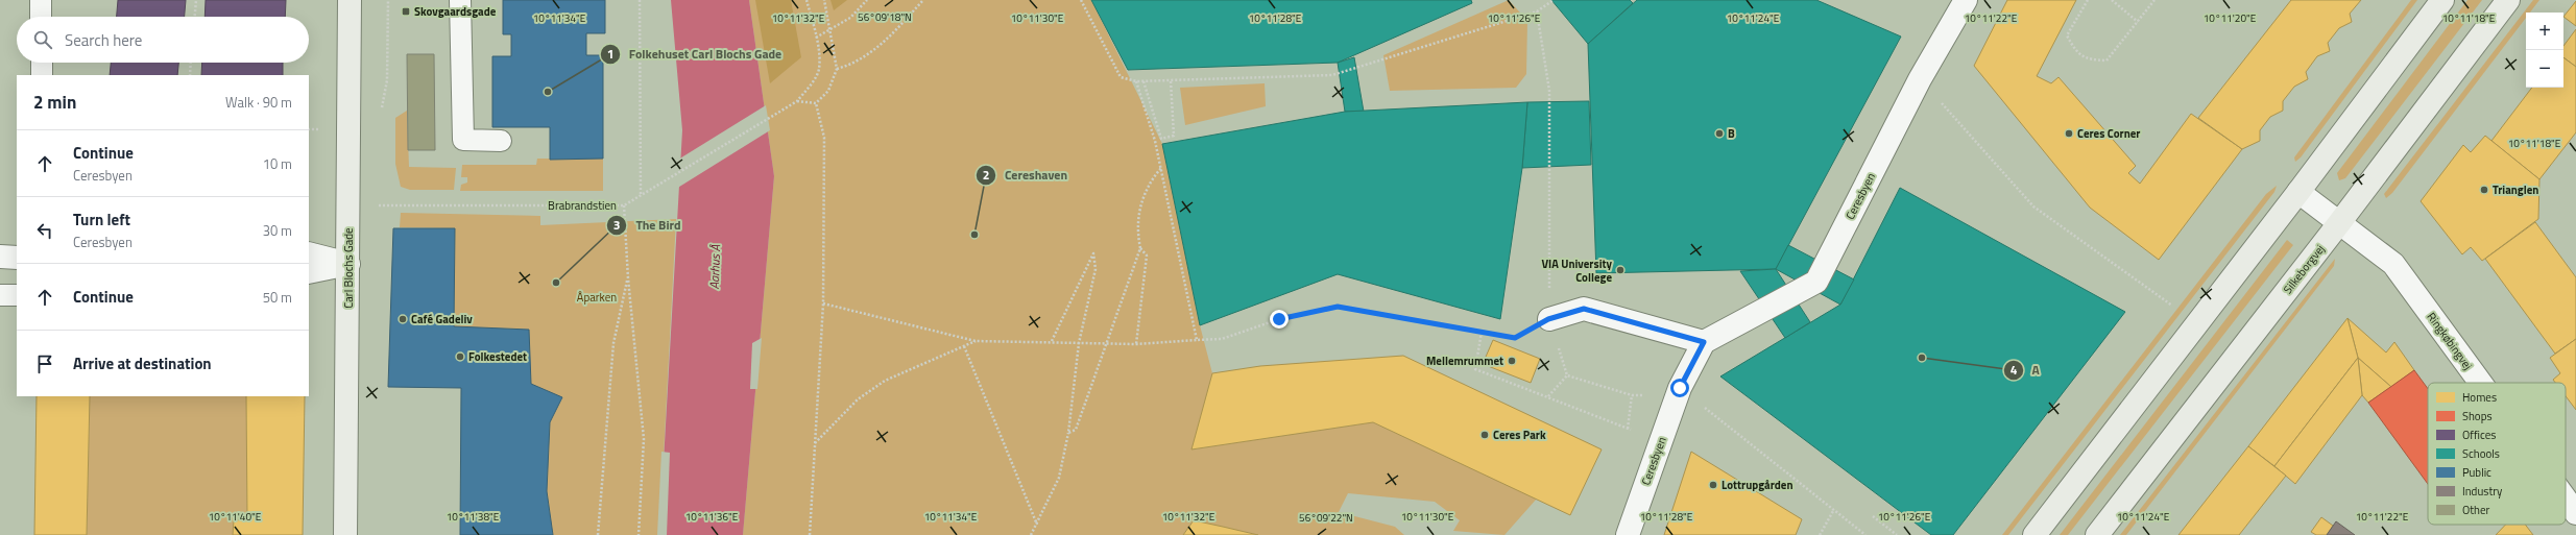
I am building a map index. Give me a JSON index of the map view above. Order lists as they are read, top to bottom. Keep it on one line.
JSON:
{"streets":{"street":["Ceresbyen","Carl Blochs Gade","Silkeborgvej","Ringkøbingvej"],"path":["Brabrandstien"]},"crossings":[["Silkeborgvej","Ringkøbingvej"]],"water":["Aarhus Å"],"parks":["Åparken"],"places":{"transit":["Skovgaardsgade"],"other":["Folkehuset Carl Blochs Gade","B","Ceres Corner","Trianglen","Cereshaven","VIA University College","The Bird","Café Gadeliv","Folkestedet","A","Mellemrummet","Ceres Park","Lottrupgården"]},"legend":["Homes","Shops","Offices","Schools","Public","Industry","Other"],"page":{"map_buttons":["+","−"],"search":"Search here","heading":["2 min","Walk · 90 m"],"list":[["Continue","Ceresbyen","10 m"],["Turn left","Ceresbyen","30 m"],["Continue","50 m"],"Arrive at destination"]},"coordinates":["56°09'18\"N","10°11'34\"E","10°11'32\"E","10°11'30\"E","10°11'28\"E","10°11'26\"E","10°11'24\"E","10°11'22\"E","10°11'18\"E","10°11'20\"E","10°11'40\"E","10°11'38\"E","10°11'36\"E","56°09'22\"N"]}
